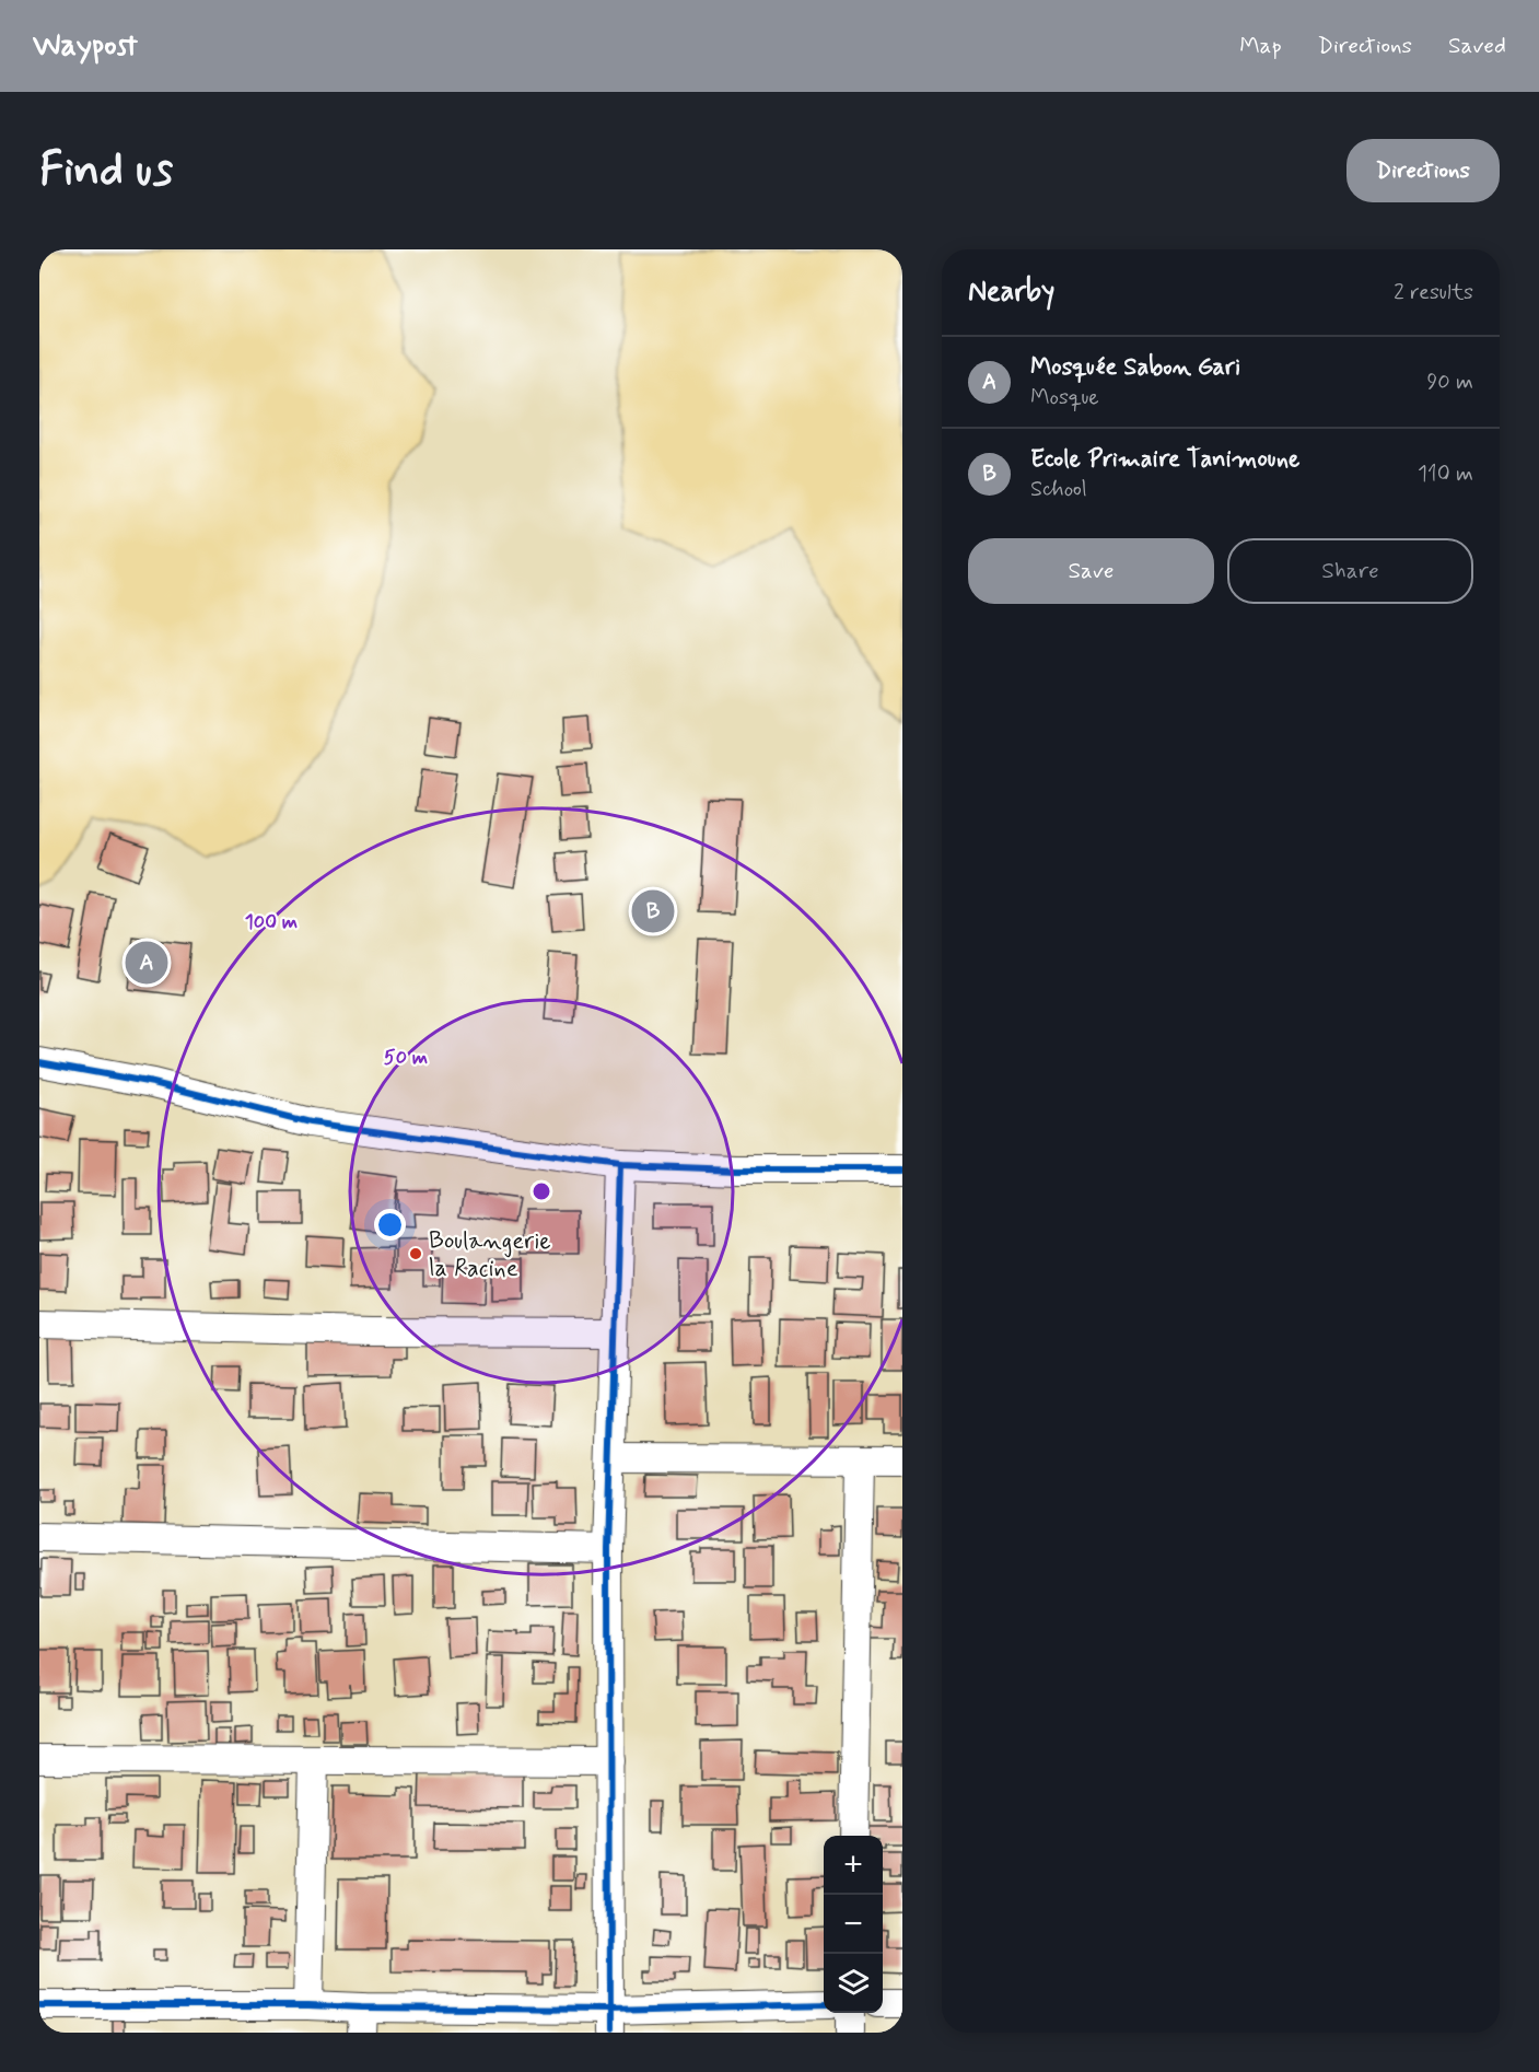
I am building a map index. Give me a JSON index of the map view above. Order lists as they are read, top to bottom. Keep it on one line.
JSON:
{"places":["Boulangerie la Racine"],"page":{"header":"Waypost","nav":["Map","Directions","Saved"],"buttons":["Directions",["Save","Share"]],"title":"Find us","heading":["Nearby","2 results"],"list":[{"mark":"A","name":"Mosquée Sabon Gari","note":"Mosque","value":"90 m"},{"mark":"B","name":"Ecole Primaire Tanimoune","note":"School","value":"110 m"}],"pins":["B","A"],"map_buttons":["+","−"]},"rings":["100 m","50 m"]}
